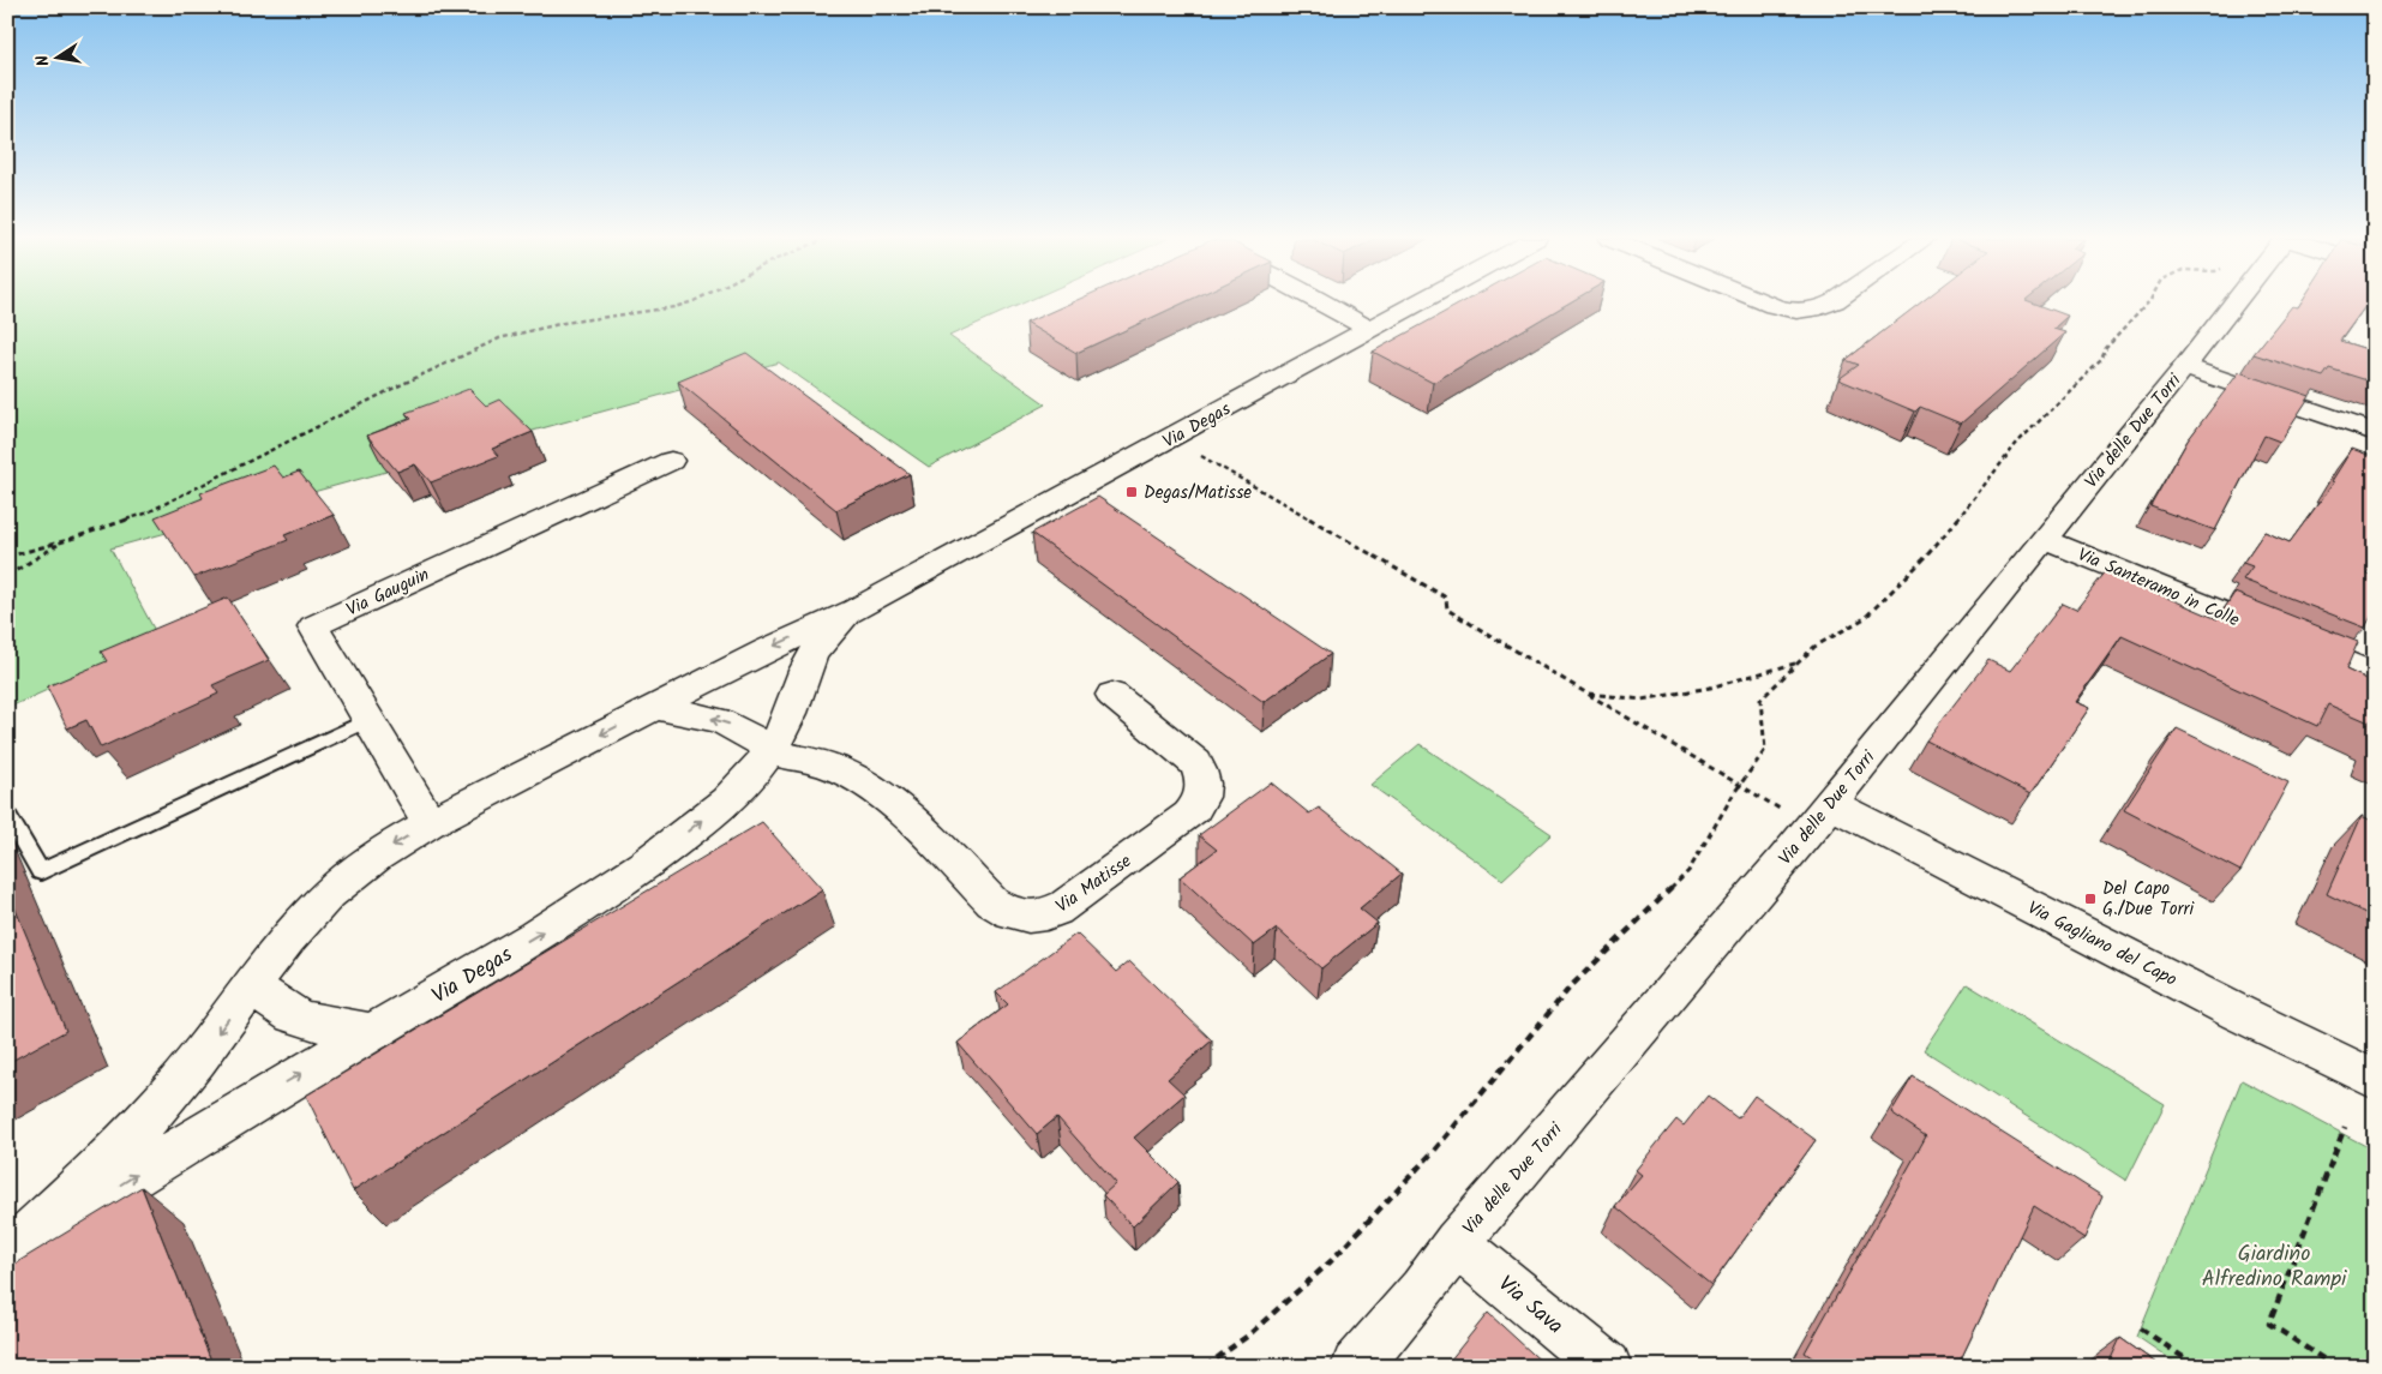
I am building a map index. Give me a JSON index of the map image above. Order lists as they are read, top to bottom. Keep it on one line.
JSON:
{"streets":{"street":["Via Degas","Via delle Due Torri","Via Santeramo in Colle","Via Gauguin","Via Matisse","Via Gagliano del Capo","Via Sava"]},"crossings":[["Via Degas","Via Gauguin"],["Via Degas","Via Matisse"],["Via delle Due Torri","Via Santeramo in Colle"],["Via delle Due Torri","Via Gagliano del Capo"],["Via delle Due Torri","Via Sava"]],"parks":["Giardino Alfredino Rampi"],"places":{"transit":["Degas/Matisse","Del Capo G./Due Torri"]},"north":"left"}
